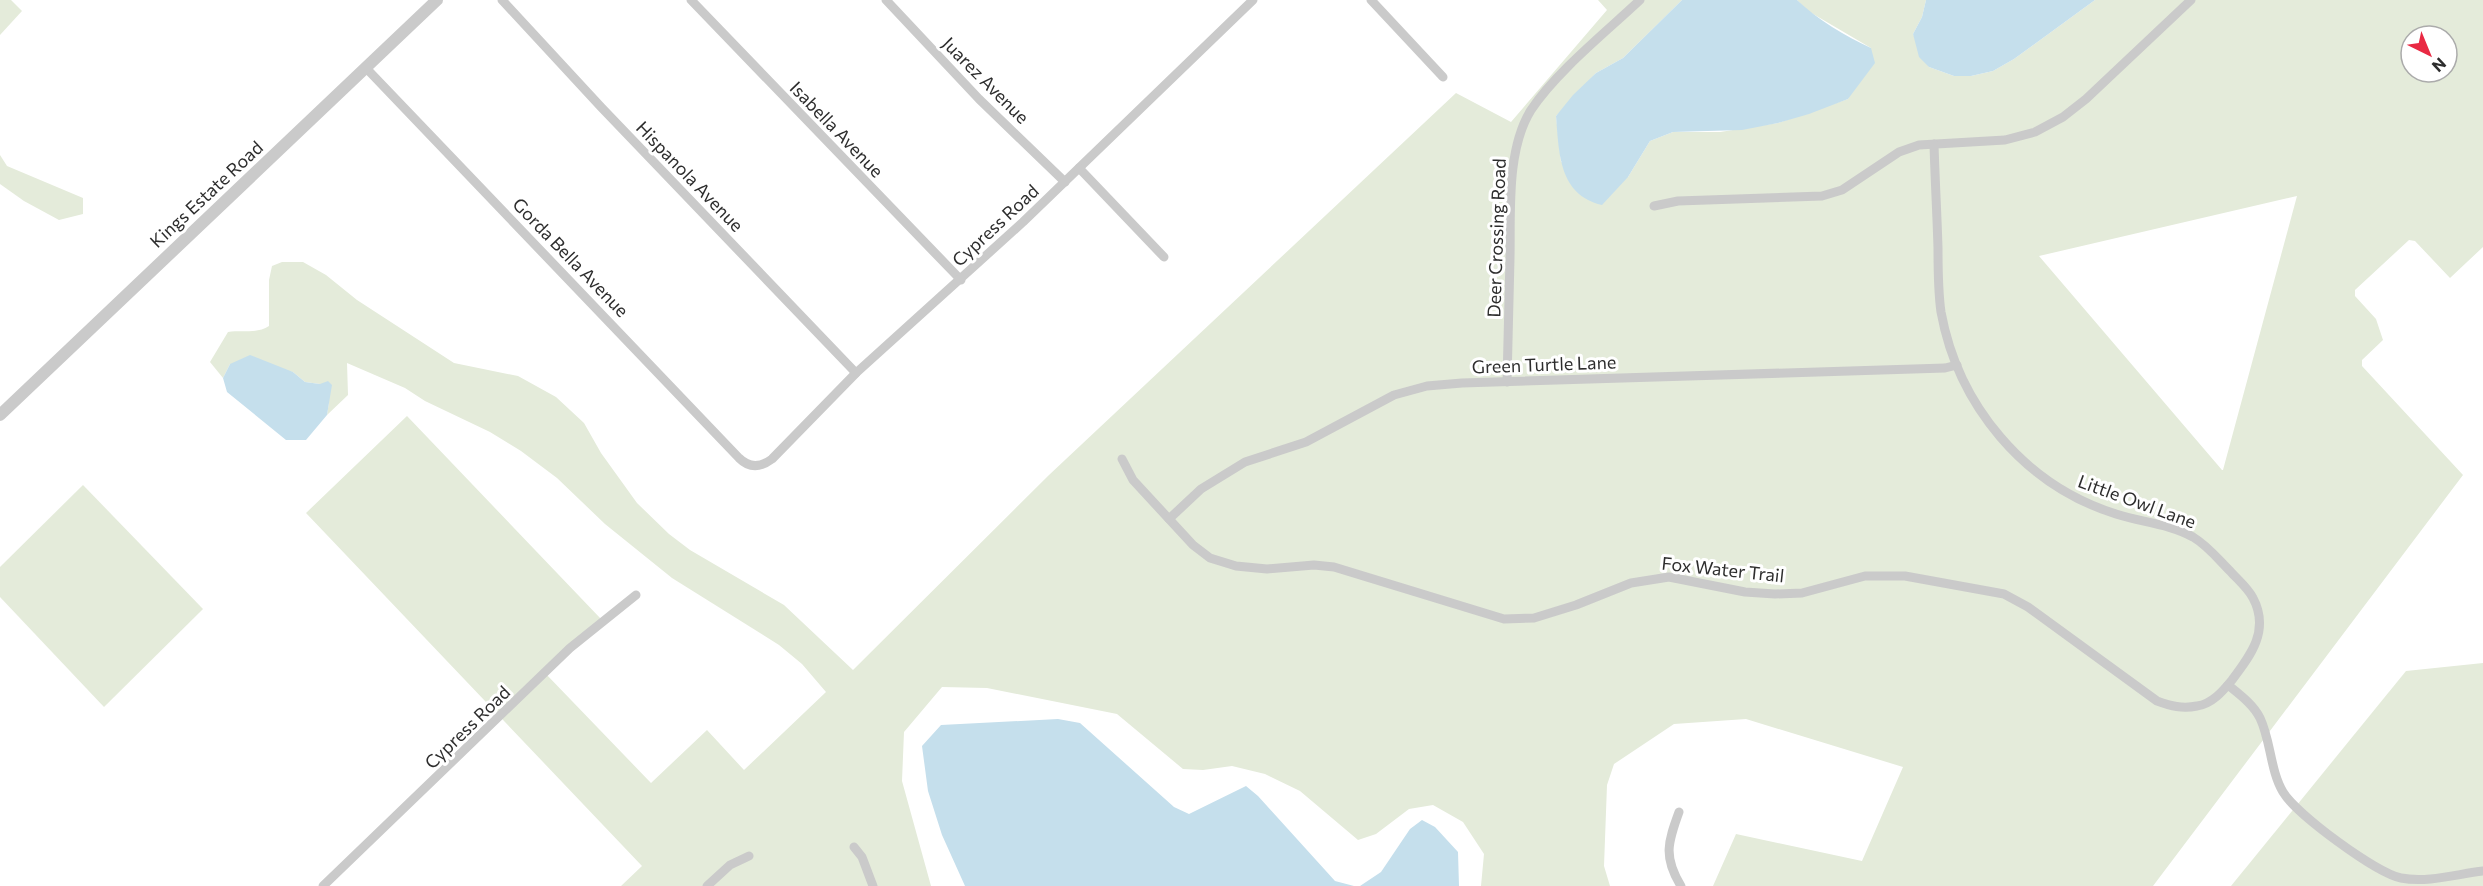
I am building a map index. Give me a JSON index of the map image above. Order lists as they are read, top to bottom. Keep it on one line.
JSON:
{"streets":{"street":["Juarez Avenue","Isabella Avenue","Hispanola Avenue","Kings Estate Road","Cypress Road","Deer Crossing Road","Gorda Bella Avenue","Green Turtle Lane","Little Owl Lane","Fox Water Trail"]},"crossings":[["Juarez Avenue","Cypress Road"],["Isabella Avenue","Cypress Road"],["Hispanola Avenue","Cypress Road"],["Kings Estate Road","Gorda Bella Avenue"],["Cypress Road","Gorda Bella Avenue"],["Deer Crossing Road","Green Turtle Lane"],["Green Turtle Lane","Little Owl Lane"],["Green Turtle Lane","Fox Water Trail"],["Little Owl Lane","Fox Water Trail"]],"north":"bottom right"}
